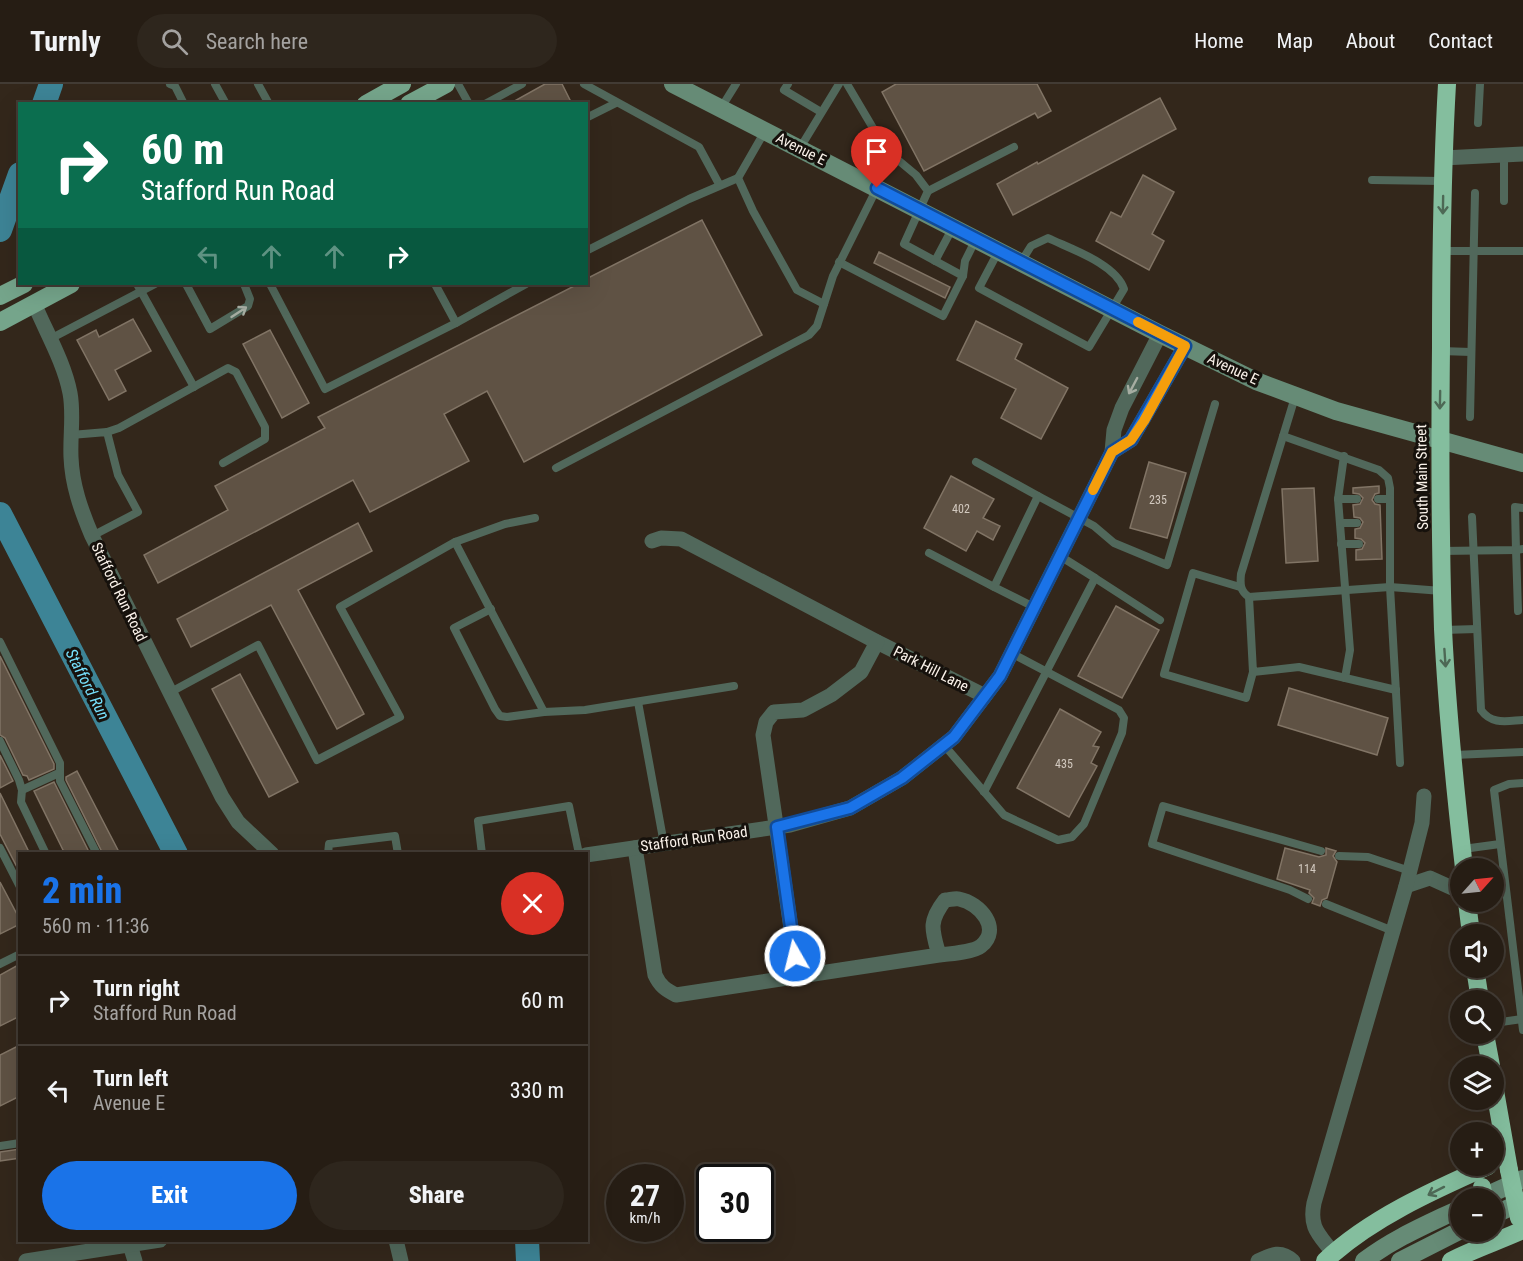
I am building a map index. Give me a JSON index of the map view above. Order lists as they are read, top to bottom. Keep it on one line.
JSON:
{"streets":{"highway":["South Main Street"],"street":["Avenue E","Stafford Run Road","Park Hill Lane"]},"crossings":[["Avenue E","South Main Street"],["Avenue E","Stafford Run Road"],["Stafford Run Road","Park Hill Lane"]],"one_way":["South Main Street"],"water":["Stafford Run"],"house_numbers":["235","402","435","114"],"north":"top right","page":{"header":"Turnly","search":"Search here","nav":["Home","Map","About","Contact"],"turn":["60 m","Stafford Run Road"],"heading":["2 min","560 m · 11:36"],"map_buttons":["+","−"],"list":[{"name":"Turn right","note":"Stafford Run Road","value":"60 m"},{"name":"Turn left","note":"Avenue E","value":"330 m"}],"buttons":["Exit","Share"],"speed":"27 km/h","limit":"30"}}
